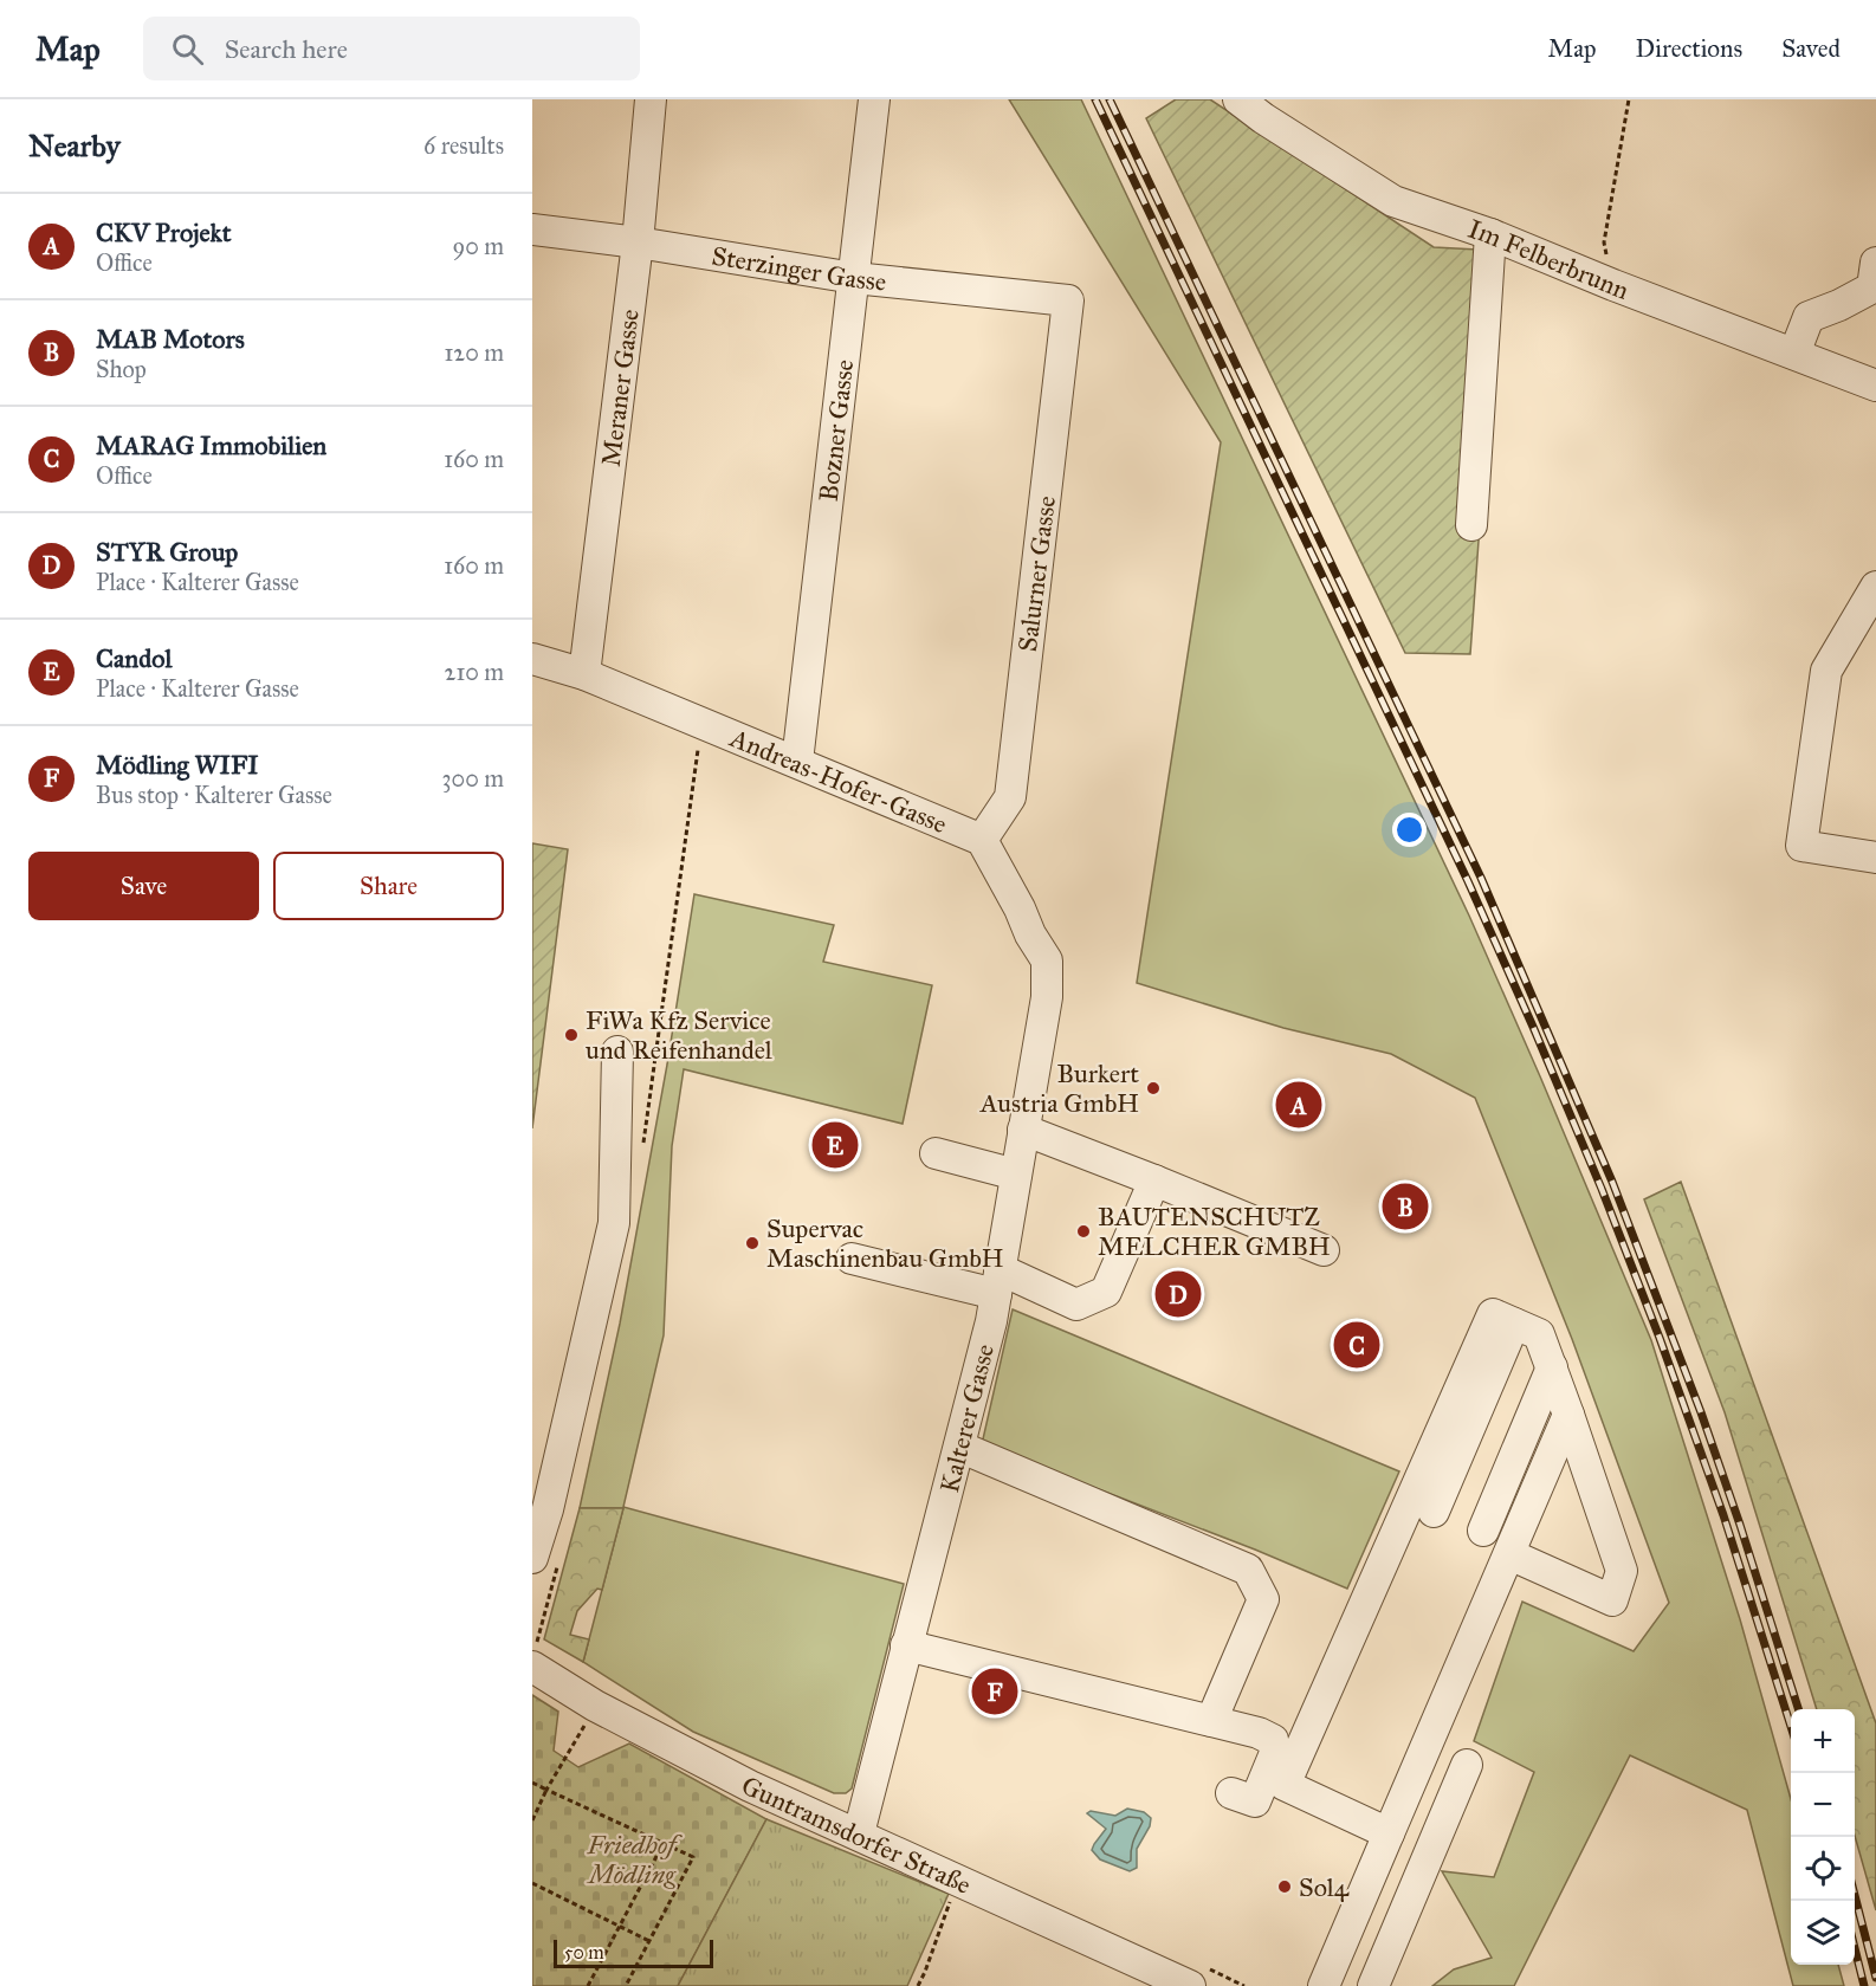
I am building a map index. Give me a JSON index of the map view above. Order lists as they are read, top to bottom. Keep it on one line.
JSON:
{"streets":{"street":["Im Felberbrunn","Sterzinger Gasse","Meraner Gasse","Bozner Gasse","Salurner Gasse","Andreas-Hofer-Gasse","Kalterer Gasse","Guntramsdorfer Straße"]},"crossings":[["Sterzinger Gasse","Meraner Gasse"],["Sterzinger Gasse","Bozner Gasse"],["Sterzinger Gasse","Salurner Gasse"],["Meraner Gasse","Andreas-Hofer-Gasse"],["Bozner Gasse","Andreas-Hofer-Gasse"],["Salurner Gasse","Andreas-Hofer-Gasse"],["Andreas-Hofer-Gasse","Kalterer Gasse"],["Kalterer Gasse","Guntramsdorfer Straße"]],"parks":["Friedhof Mödling"],"places":["FiWa Kfz Service und Reifenhandel","Burkert Austria GmbH","BAUTENSCHUTZ MELCHER GMBH","Supervac Maschinenbau GmbH","Sol4"],"scale_bar":"50 m","page":{"header":"Map","search":"Search here","nav":["Map","Directions","Saved"],"heading":["Nearby","6 results"],"list":[{"mark":"A","name":"CKV Projekt","note":"Office","value":"90 m"},{"mark":"B","name":"MAB Motors","note":"Shop","value":"120 m"},{"mark":"C","name":"MARAG Immobilien","note":"Office","value":"160 m"},{"mark":"D","name":"STYR Group","note":"Place · Kalterer Gasse","value":"160 m"},{"mark":"E","name":"Candol","note":"Place · Kalterer Gasse","value":"210 m"},{"mark":"F","name":"Mödling WIFI","note":"Bus stop · Kalterer Gasse","value":"300 m"}],"buttons":["Save","Share"],"pins":["A","E","B","D","C","F"],"map_buttons":["+","−"],"scale":"50 m"}}
